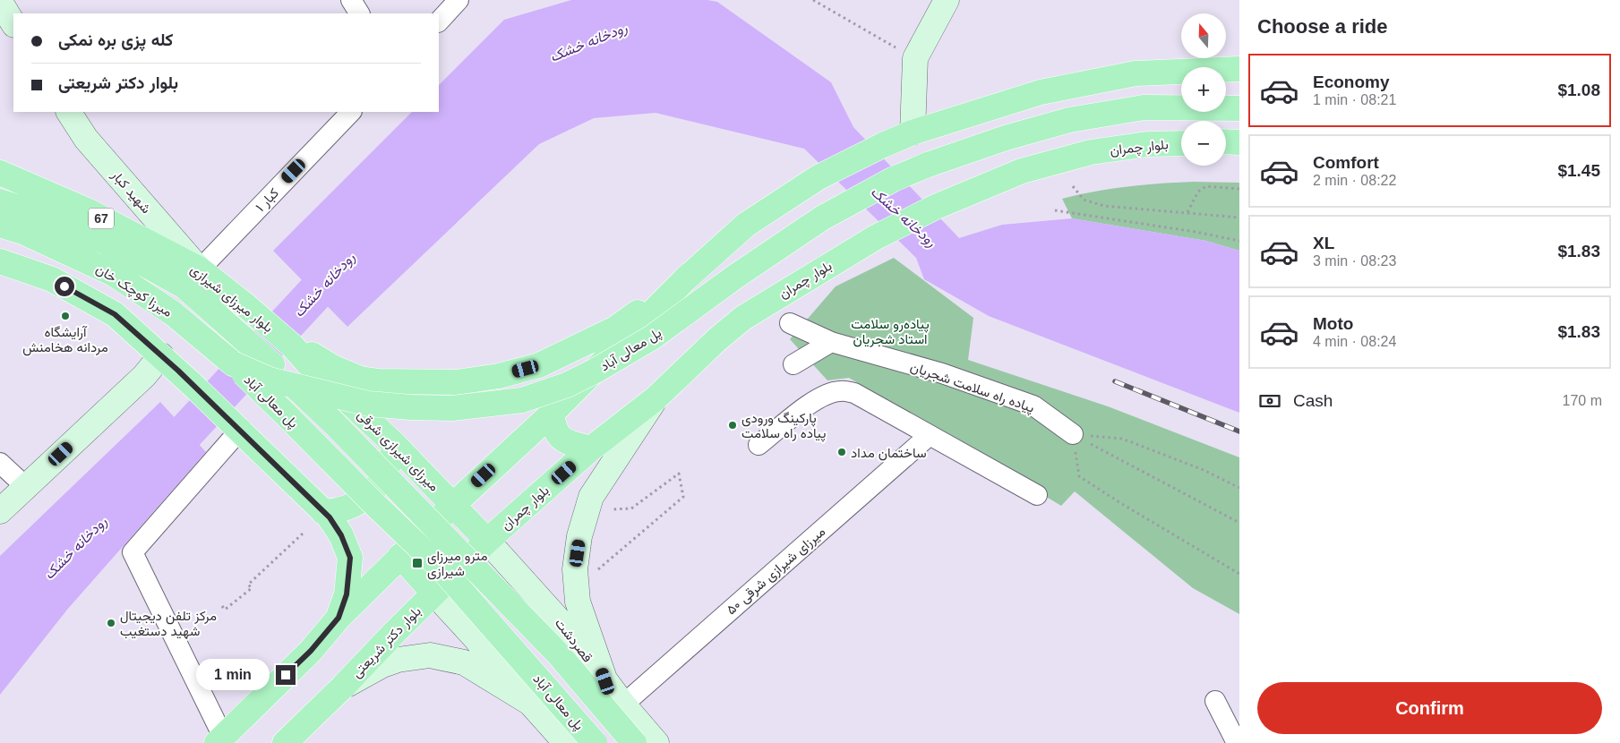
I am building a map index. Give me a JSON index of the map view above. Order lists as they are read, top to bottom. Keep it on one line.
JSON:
{"streets":{"main road":["بلوار چمران","شهید کبار","67","میرزا کوچک خان","بلوار میرزای شیرازی","پل معالی آباد","میرزای شیرازی شرقی","قصردشت","بلوار دکتر شریعتی"],"street":["۱ کبار","پیاده راه سلامت شجریان","۵۰ میرزای شیرازی شرقی"]},"crossings":[["بلوار چمران","میرزای شیرازی شرقی"],["بلوار چمران","قصردشت"],["بلوار چمران","بلوار دکتر شریعتی"],["شهید کبار","۱ کبار"],["شهید کبار","بلوار میرزای شیرازی"],["۱ کبار","بلوار میرزای شیرازی"],["میرزا کوچک خان","پل معالی آباد"],["بلوار میرزای شیرازی","میرزای شیرازی شرقی"],["میرزای شیرازی شرقی","قصردشت"],["میرزای شیرازی شرقی","بلوار دکتر شریعتی"],["۵۰ میرزای شیرازی شرقی","قصردشت"],["قصردشت","بلوار دکتر شریعتی"]],"water":["رودخانه خشک"],"parks":["پیاده‌رو سلامت استاد شجریان"],"places":{"other":["آرایشگاه مردانه هخامنش","پارکینگ ورودی پیاده راه سلامت","ساختمان مداد","مرکز تلفن دیجیتال شهید دستغیب"],"transit":["مترو میرزای شیرازی"]},"north":"top","page":{"heading":"Choose a ride","map_buttons":["+","−"],"banner":["کله پزی بره نمکی","بلوار دکتر شریعتی"],"list":[{"name":"Economy","note":"1 min · 08:21","value":"$1.08"},{"name":"Comfort","note":"2 min · 08:22","value":"$1.45"},{"name":"XL","note":"3 min · 08:23","value":"$1.83"},{"name":"Moto","note":"4 min · 08:24","value":"$1.83"}],"pay":["Cash","170 m"],"bubble":"1 min","buttons":"Confirm"}}
